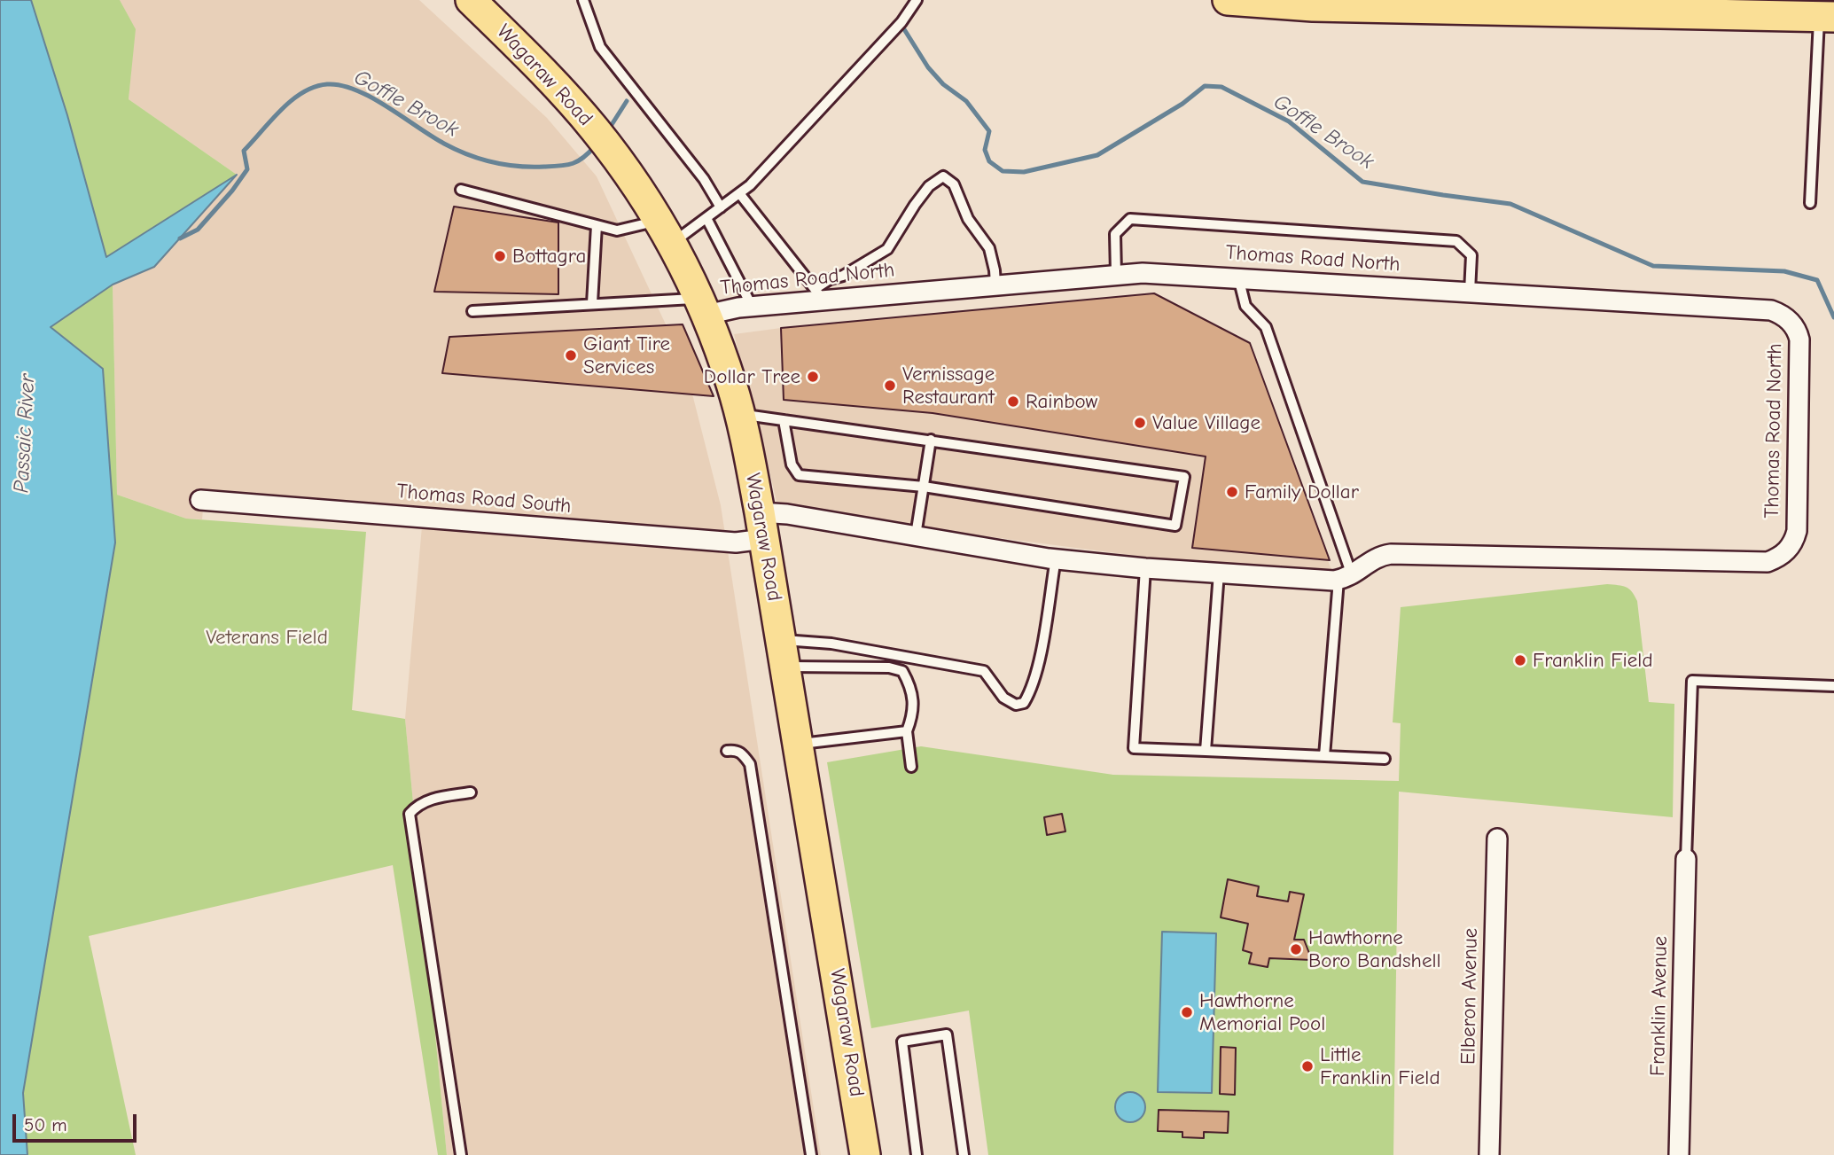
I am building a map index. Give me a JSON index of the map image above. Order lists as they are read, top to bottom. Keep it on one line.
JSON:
{"streets":{"main road":["Wagaraw Road"],"street":["Thomas Road North","Thomas Road South","Elberon Avenue","Franklin Avenue"]},"crossings":[["Wagaraw Road","Thomas Road North"],["Wagaraw Road","Thomas Road South"]],"water":["Goffle Brook","Passaic River"],"parks":["Veterans Field"],"places":["Bottagra","Giant Tire Services","Dollar Tree","Vernissage Restaurant","Rainbow","Value Village","Family Dollar","Franklin Field","Hawthorne Boro Bandshell","Hawthorne Memorial Pool","Little Franklin Field"],"scale_bar":"50 m"}
